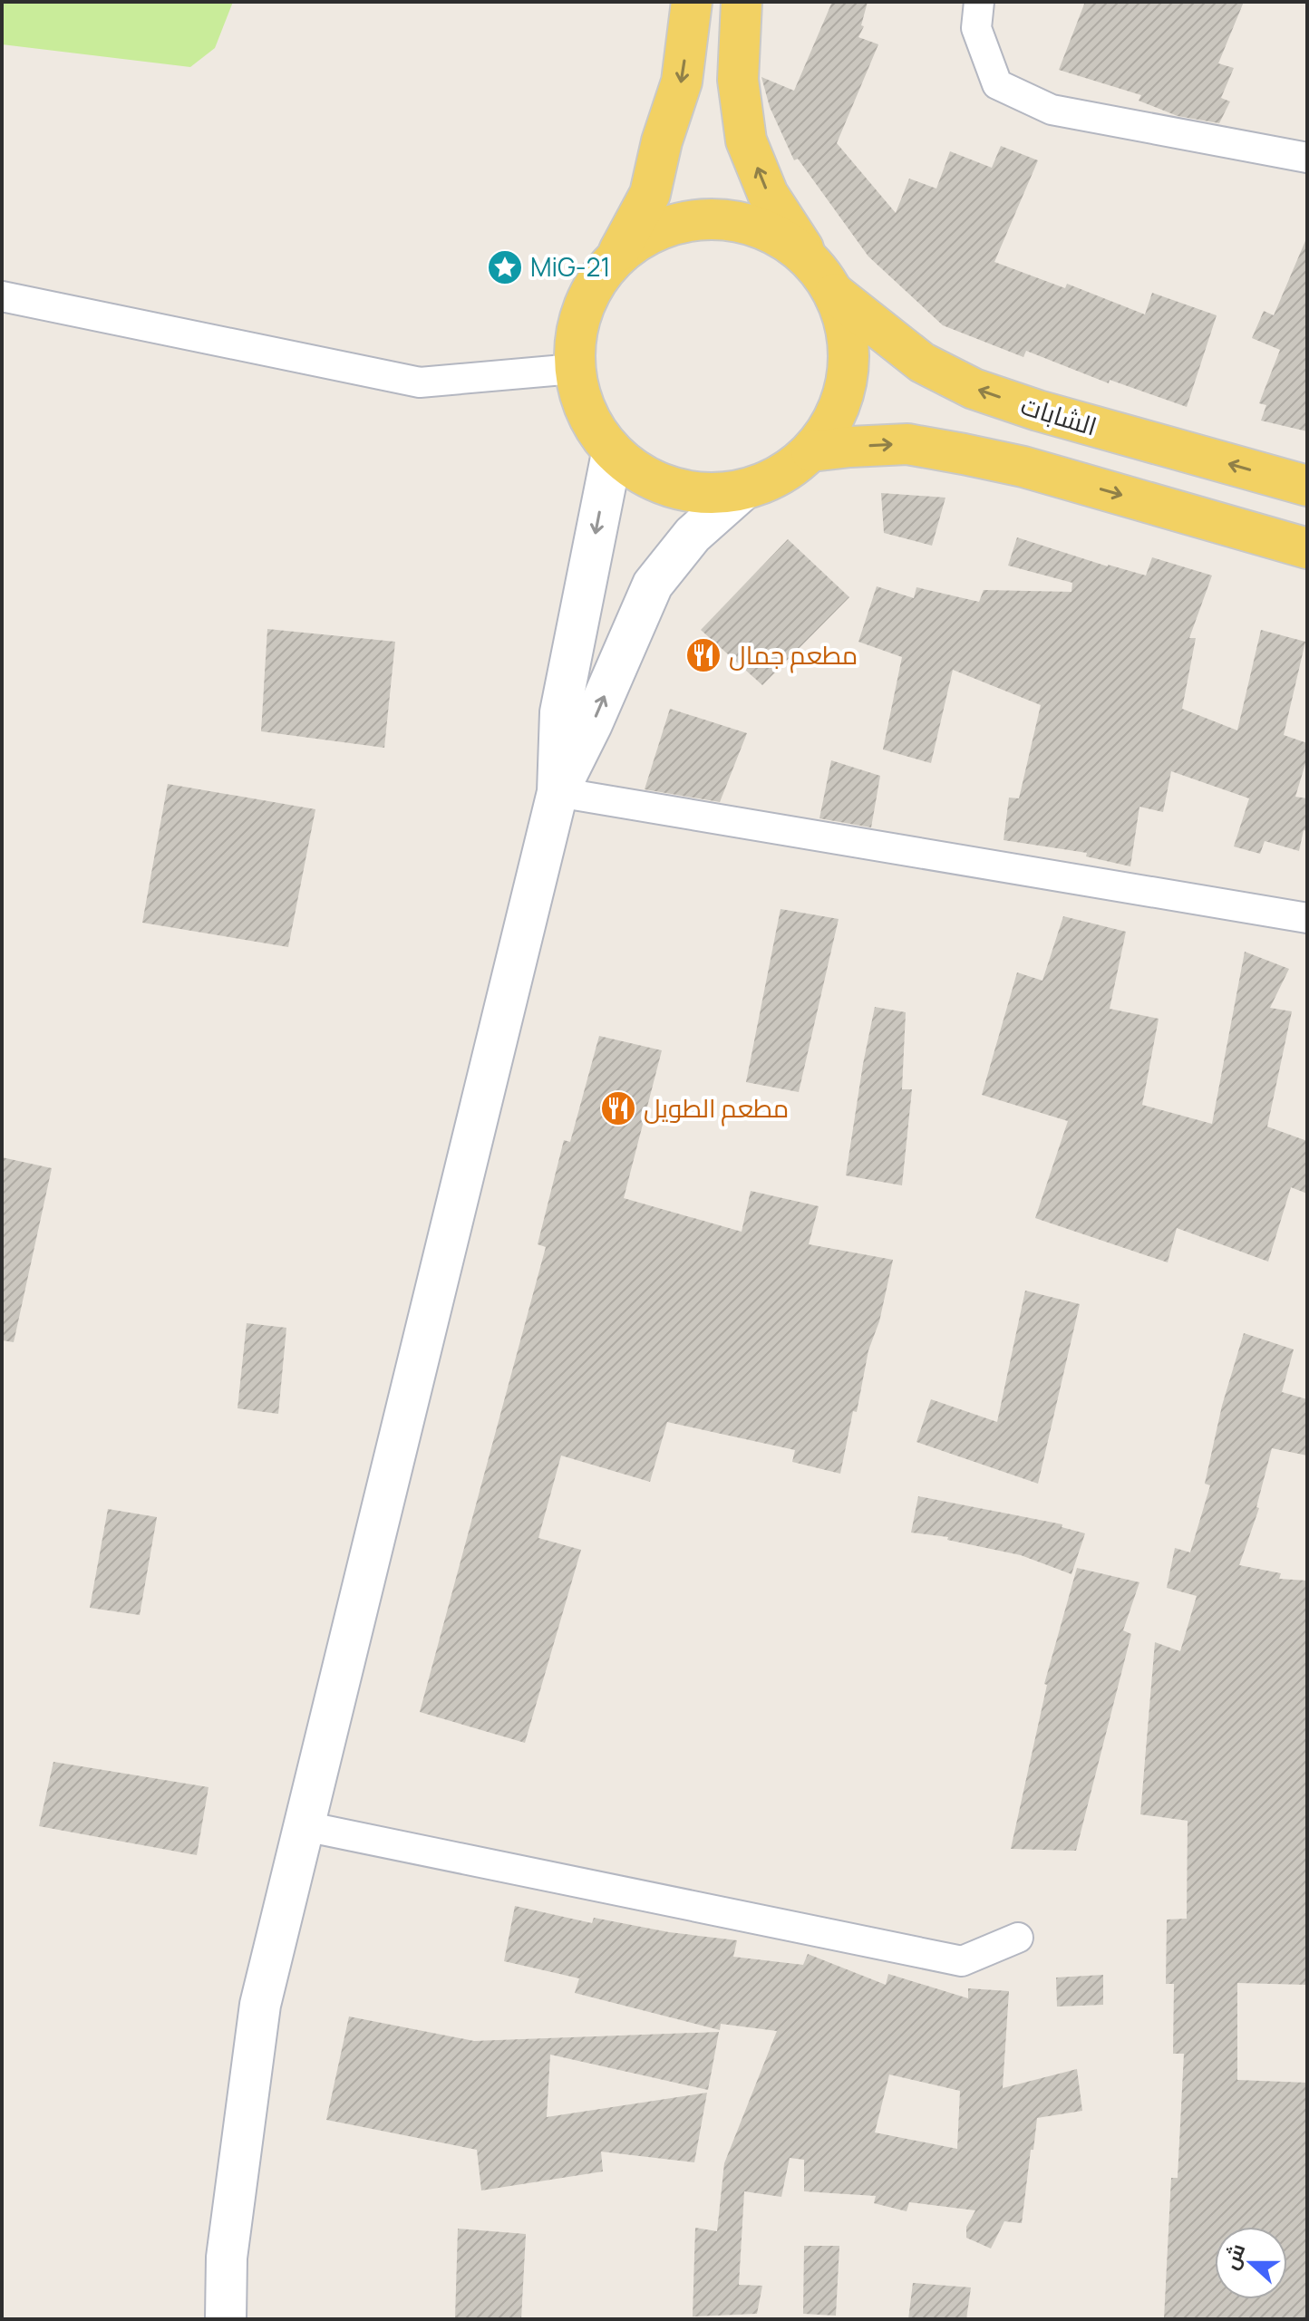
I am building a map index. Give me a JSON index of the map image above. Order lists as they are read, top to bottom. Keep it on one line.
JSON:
{"streets":{"main road":["الشابات"]},"places":{"place":["MiG-21"],"restaurant":["مطعم جمال","مطعم الطويل"]},"north":"left"}
